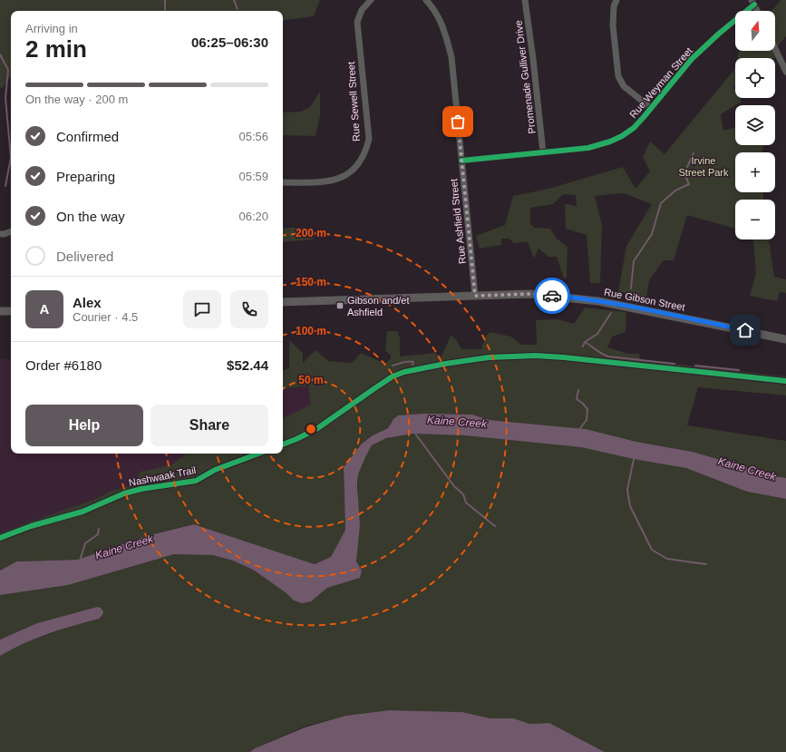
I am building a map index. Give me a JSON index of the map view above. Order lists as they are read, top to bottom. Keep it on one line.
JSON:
{"streets":{"main road":["Rue Gibson Street"],"street":["Promenade Gulliver Drive","Rue Weyman Street","Rue Sewell Street","Rue Ashfield Street"],"cycle path":["Nashwaak Trail"]},"crossings":[["Promenade Gulliver Drive","Rue Weyman Street"],["Rue Weyman Street","Rue Ashfield Street"],["Rue Ashfield Street","Rue Gibson Street"]],"water":["Kaine Creek"],"parks":["Irvine Street Park"],"places":{"transit":["Gibson and/et Ashfield"]},"north":"top","page":{"map_buttons":["+","−"],"heading":["2 min","Arriving in","06:25–06:30"],"panel":["Alex","Courier · 4.5","Order #6180","$52.44"],"bar":"On the way · 200 m","list":[["Confirmed","05:56"],["Preparing","05:59"],["On the way","06:20"],"Delivered"],"round":"A","buttons":["Help","Share"]},"rings":["200 m","150 m","100 m","50 m"]}
